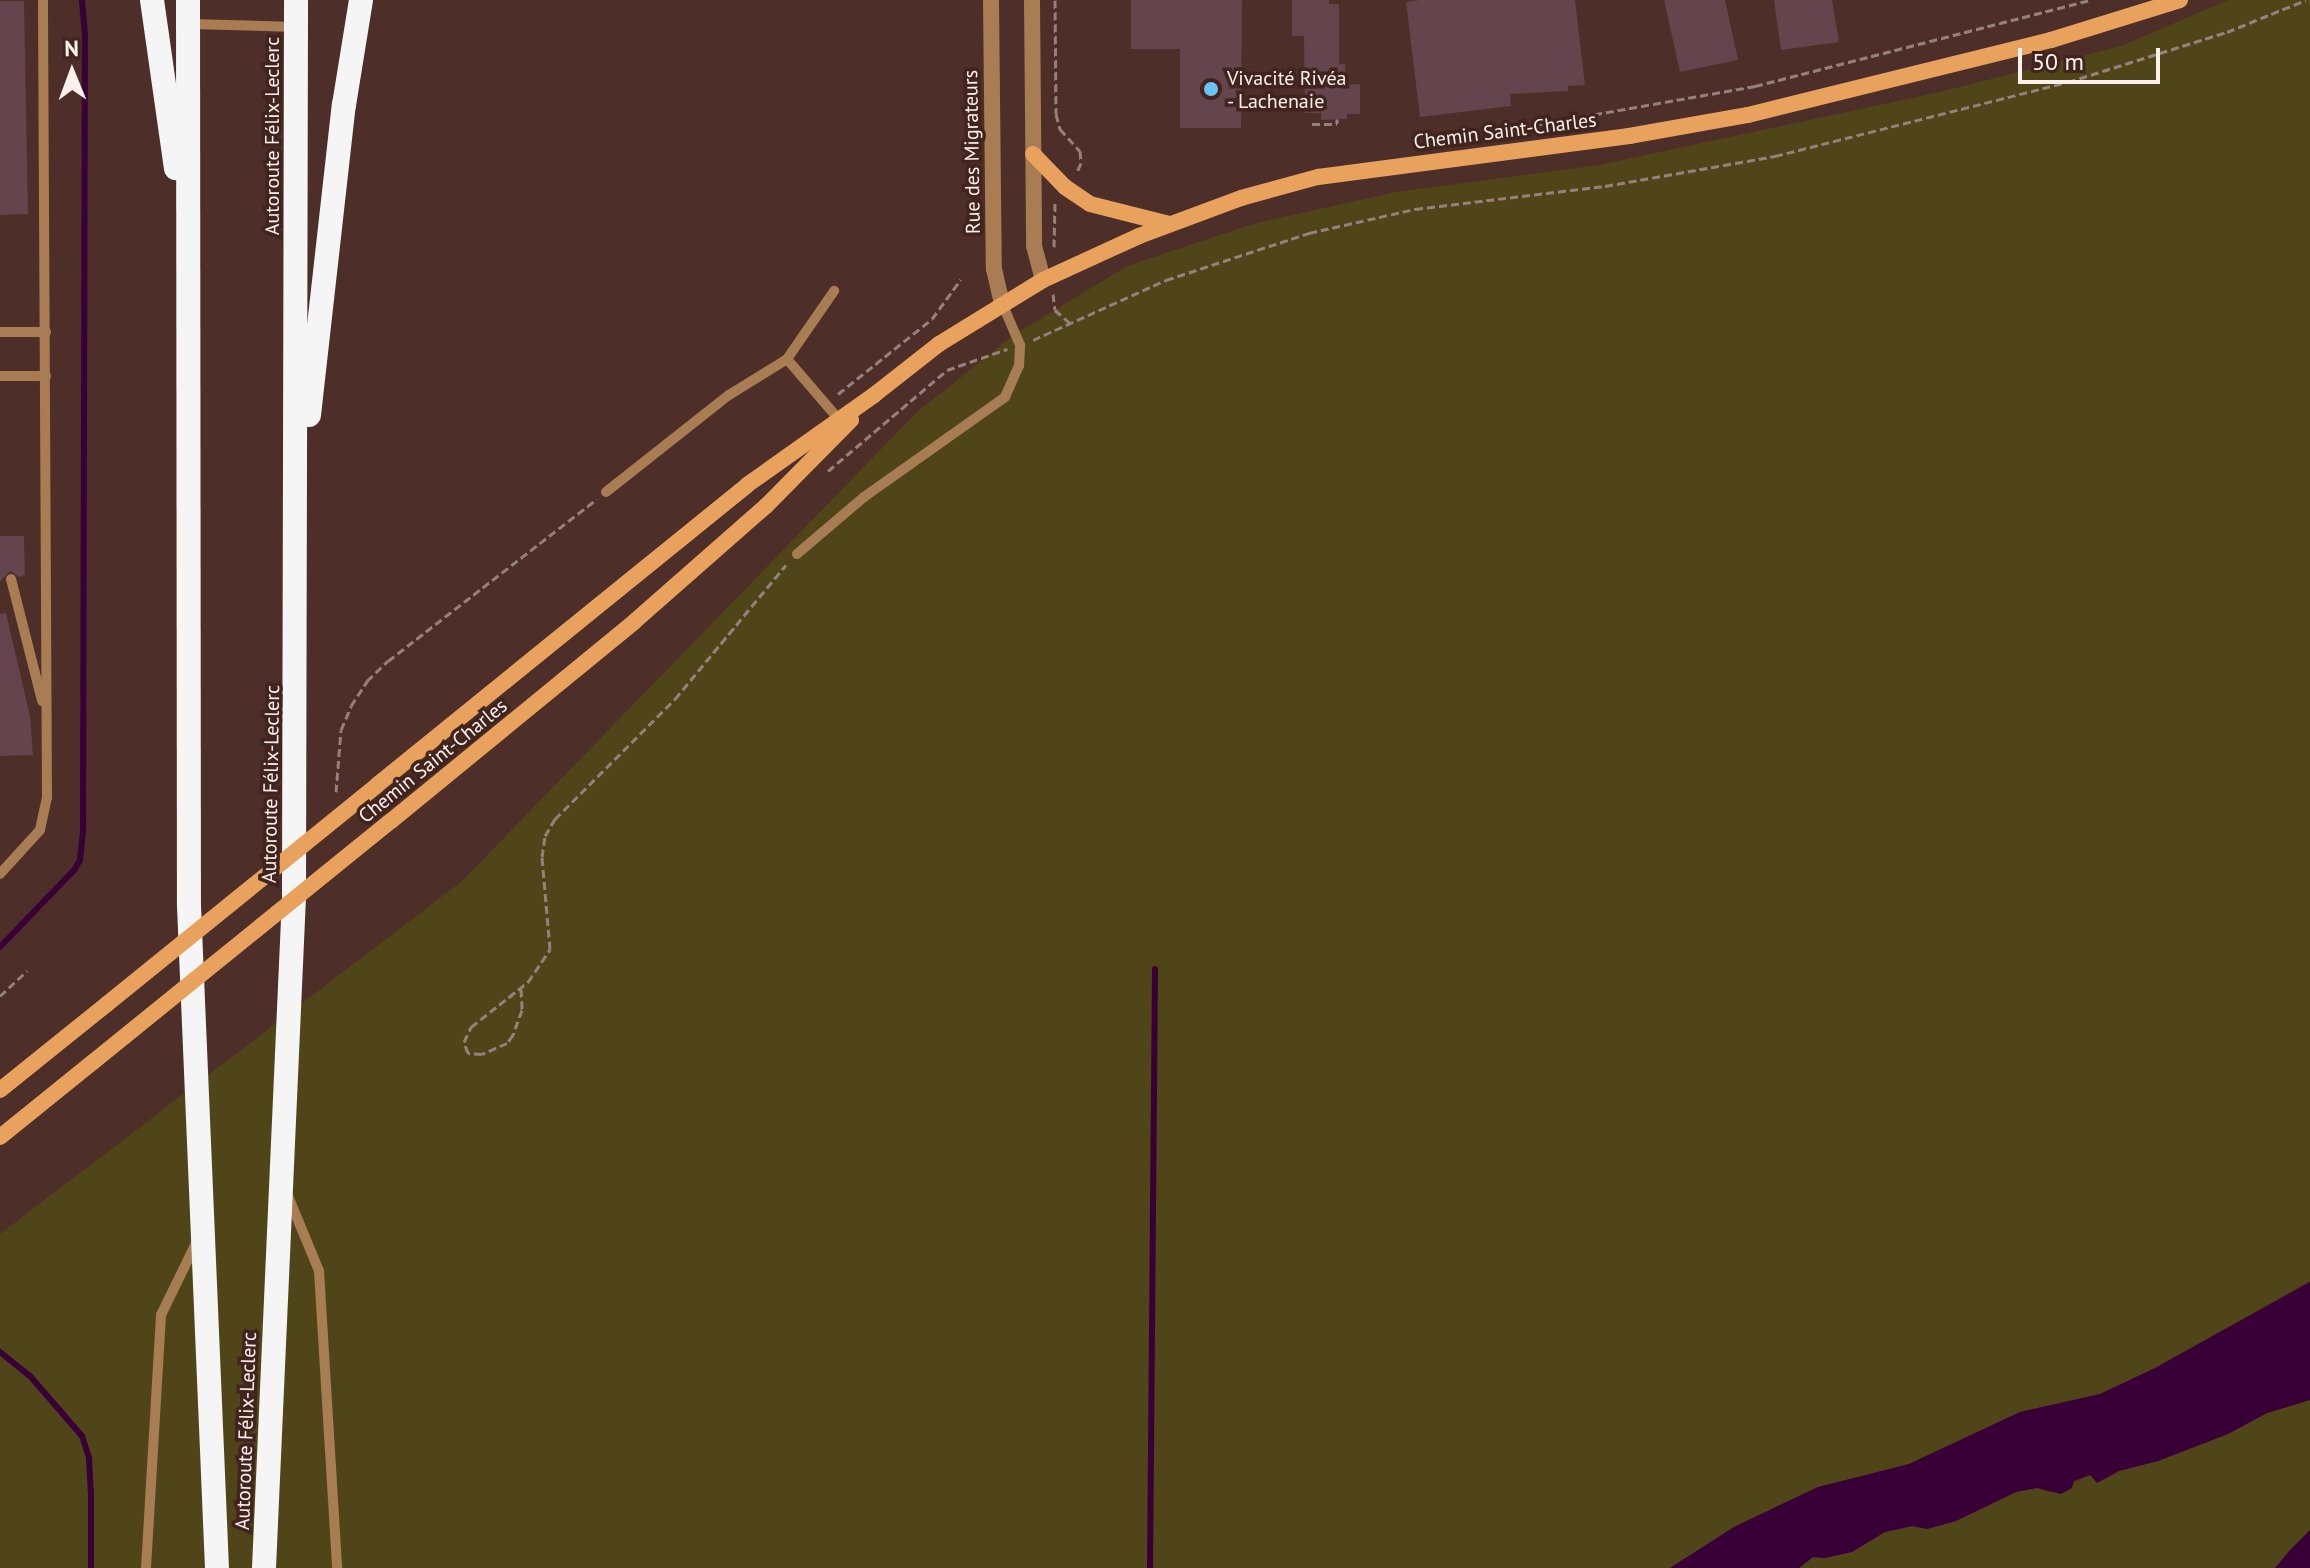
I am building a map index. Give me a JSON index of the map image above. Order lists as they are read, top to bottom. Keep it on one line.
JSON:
{"streets":{"highway":["Autoroute Félix-Leclerc"],"main road":["Chemin Saint-Charles"],"street":["Rue des Migrateurs"]},"crossings":[["Chemin Saint-Charles","Rue des Migrateurs"]],"places":["Vivacité Rivéa - Lachenaie"],"scale_bar":"50 m","north":"top"}
